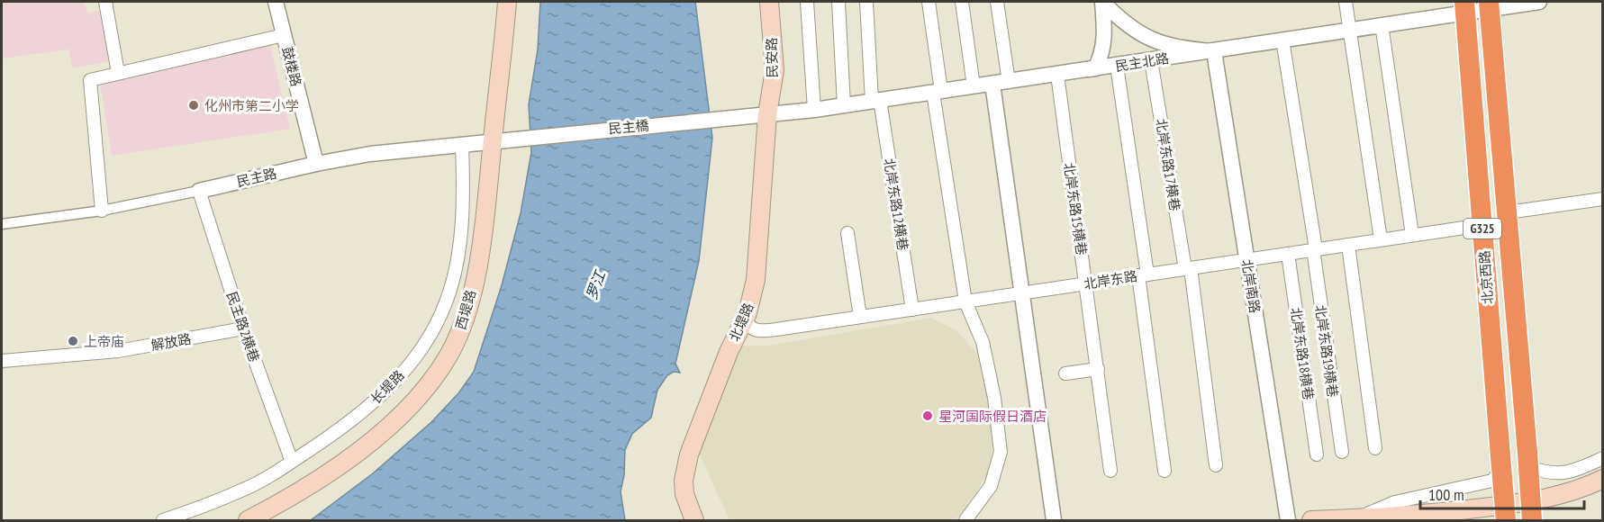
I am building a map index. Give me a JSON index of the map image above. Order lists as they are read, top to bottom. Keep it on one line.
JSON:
{"streets":{"highway":["G325","北京西路"],"main road":["民安路","西堤路","北堤路"],"street":["民主北路","鼓楼路","民主橋","北岸东路17横巷","民主路","北岸东路12横巷","北岸东路15横巷","北岸东路","北岸南路","民主路2横巷","解放路","北岸东路19横巷","北岸东路18横巷","长堤路"]},"crossings":[["民安路","民主北路"],["民安路","北堤路"],["民主北路","民主橋"],["民主北路","北岸东路17横巷"],["民主北路","北岸东路12横巷"],["民主北路","北岸东路15横巷"],["民主北路","北京西路"],["民主北路","北岸南路"],["民主北路","北堤路"],["民主北路","北岸东路19横巷"],["鼓楼路","民主路"],["民主橋","民主路"],["北岸东路17横巷","北岸东路"],["民主路","西堤路"],["民主路","民主路2横巷"],["民主路","长堤路"],["北岸东路12横巷","北岸东路"],["北岸东路15横巷","北岸东路"],["G325","北京西路"],["北京西路","北岸东路"],["北岸东路","北岸南路"],["北岸东路","北堤路"],["北岸东路","北岸东路19横巷"],["北岸东路","北岸东路18横巷"],["民主路2横巷","解放路"],["民主路2横巷","长堤路"]],"water":["罗江"],"places":["化州市第二小学","上帝庙","星河国际假日酒店"],"scale_bar":"100 m"}
